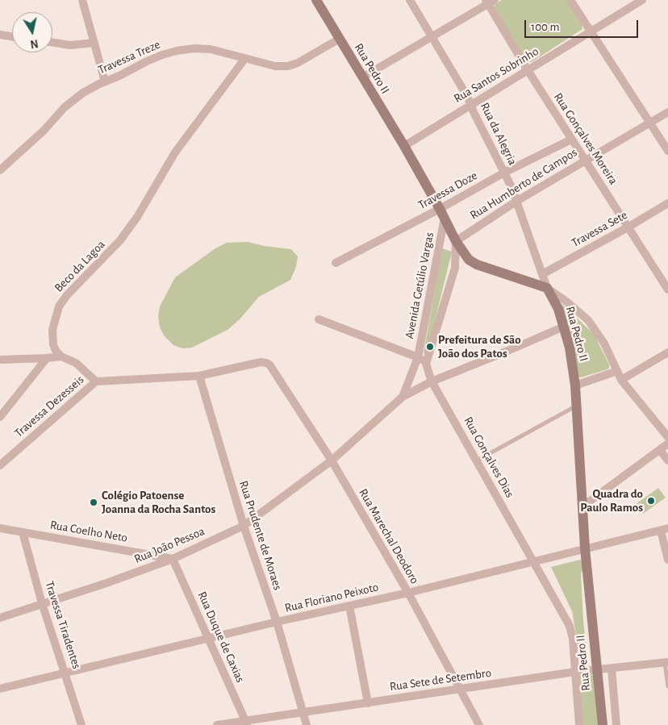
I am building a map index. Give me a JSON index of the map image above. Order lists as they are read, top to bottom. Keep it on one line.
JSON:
{"streets":{"street":["Travessa Treze","Rua Pedro II","Rua Santos Sobrinho","Rua da Alegria","Rua Gonçalves Moreira","Rua Humberto de Campos","Travessa Doze","Travessa Sete","Beco da Lagoa","Avenida Getúlio Vargas","Travessa Dezesseis","Rua Gonçalves Dias","Rua Coelho Neto","Rua Prudente de Moraes","Rua Marechal Deodoro","Rua João Pessoa","Rua Floriano Peixoto","Travessa Tiradentes","Rua Duque de Caxias","Rua Sete de Setembro"]},"crossings":[["Travessa Treze","Rua Pedro II"],["Travessa Treze","Beco da Lagoa"],["Rua Pedro II","Rua Santos Sobrinho"],["Rua Pedro II","Rua da Alegria"],["Rua Pedro II","Rua Humberto de Campos"],["Rua Pedro II","Travessa Doze"],["Rua Pedro II","Avenida Getúlio Vargas"],["Rua Pedro II","Rua João Pessoa"],["Rua Pedro II","Rua Floriano Peixoto"],["Rua Pedro II","Rua Sete de Setembro"],["Rua Santos Sobrinho","Rua da Alegria"],["Rua Santos Sobrinho","Rua Gonçalves Moreira"],["Rua da Alegria","Rua Humberto de Campos"],["Rua da Alegria","Travessa Doze"],["Rua da Alegria","Travessa Sete"],["Rua Gonçalves Moreira","Rua Humberto de Campos"],["Rua Gonçalves Moreira","Travessa Doze"],["Rua Gonçalves Moreira","Travessa Sete"],["Rua Humberto de Campos","Avenida Getúlio Vargas"],["Travessa Doze","Avenida Getúlio Vargas"],["Avenida Getúlio Vargas","Rua Gonçalves Dias"],["Avenida Getúlio Vargas","Rua João Pessoa"],["Rua Gonçalves Dias","Rua João Pessoa"],["Rua Gonçalves Dias","Rua Floriano Peixoto"],["Rua Gonçalves Dias","Rua Sete de Setembro"],["Rua Coelho Neto","Rua João Pessoa"],["Rua Coelho Neto","Travessa Tiradentes"],["Rua Coelho Neto","Rua Duque de Caxias"],["Rua Prudente de Moraes","Rua Marechal Deodoro"],["Rua Prudente de Moraes","Rua João Pessoa"],["Rua Prudente de Moraes","Rua Floriano Peixoto"],["Rua Prudente de Moraes","Rua Sete de Setembro"],["Rua Marechal Deodoro","Rua João Pessoa"],["Rua Marechal Deodoro","Rua Floriano Peixoto"],["Rua Marechal Deodoro","Rua Sete de Setembro"],["Rua João Pessoa","Travessa Tiradentes"],["Rua João Pessoa","Rua Duque de Caxias"],["Rua Floriano Peixoto","Travessa Tiradentes"],["Rua Floriano Peixoto","Rua Duque de Caxias"],["Rua Duque de Caxias","Rua Sete de Setembro"]],"places":["Prefeitura de São João dos Patos","Quadra do Paulo Ramos","Colégio Patoense Joanna da Rocha Santos"],"scale_bar":"100 m","north":"bottom"}
